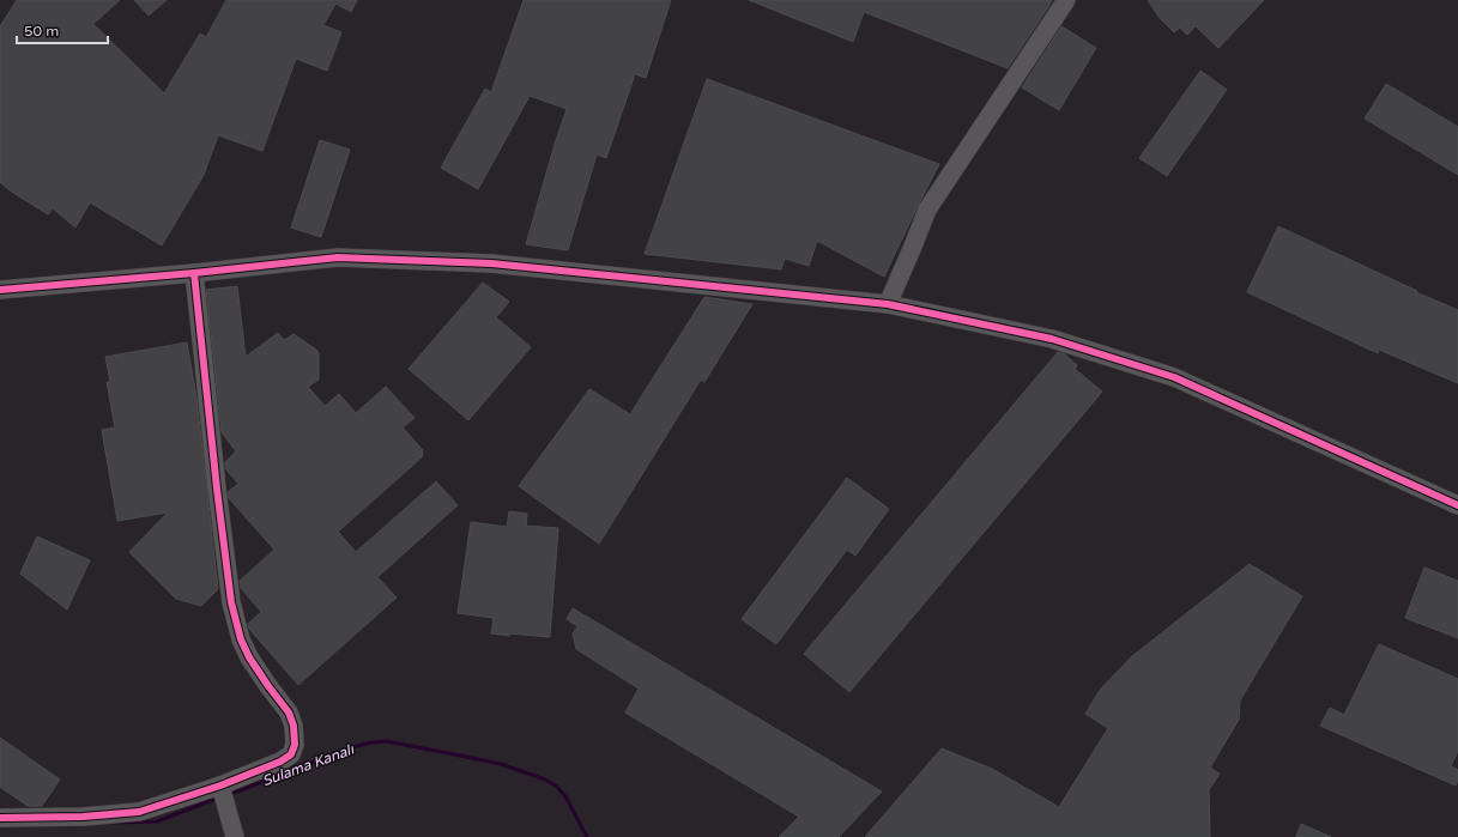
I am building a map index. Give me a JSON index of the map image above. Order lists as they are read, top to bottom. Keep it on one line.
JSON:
{"water":["Sulama Kanalı"],"scale_bar":"50 m"}
